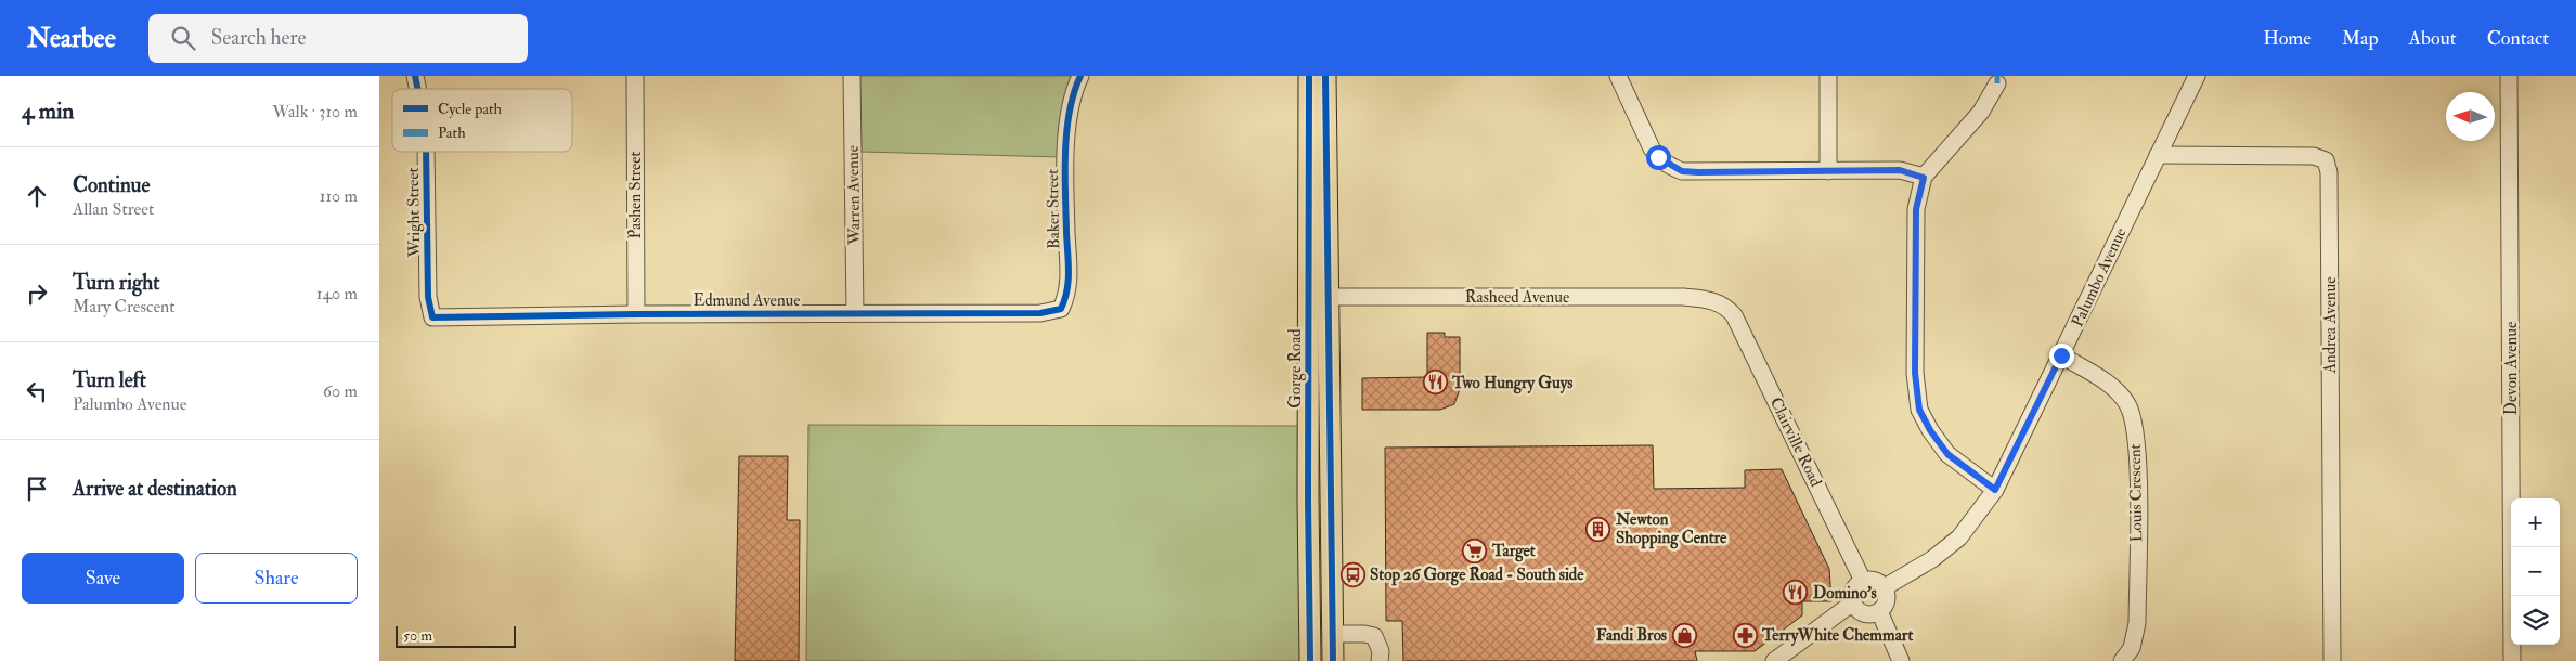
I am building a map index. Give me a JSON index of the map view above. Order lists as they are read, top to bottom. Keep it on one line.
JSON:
{"streets":{"main road":["Gorge Road"],"street":["Pashen Street","Warren Avenue","Baker Street","Wright Street","Palumbo Avenue","Rasheed Avenue","Edmund Avenue","Andrea Avenue","Devon Avenue","Clairville Road","Louis Crescent"]},"crossings":[["Pashen Street","Edmund Avenue"],["Warren Avenue","Edmund Avenue"],["Baker Street","Edmund Avenue"],["Wright Street","Edmund Avenue"],["Palumbo Avenue","Andrea Avenue"],["Palumbo Avenue","Clairville Road"],["Palumbo Avenue","Louis Crescent"],["Rasheed Avenue","Gorge Road"],["Rasheed Avenue","Clairville Road"]],"places":{"restaurant":["Two Hungry Guys","Domino's"],"building":["Newton Shopping Centre"],"supermarket":["Target"],"bus stop":["Stop 26 Gorge Road - South side"],"shop":["Fandi Bros"],"pharmacy":["TerryWhite Chemmart"]},"legend":["Cycle path","Path"],"scale_bar":"50 m","north":"left","page":{"header":"Nearbee","search":"Search here","nav":["Home","Map","About","Contact"],"heading":["4 min","Walk · 310 m"],"list":[["Continue","Allan Street","110 m"],["Turn right","Mary Crescent","140 m"],["Turn left","Palumbo Avenue","60 m"],"Arrive at destination"],"map_buttons":["+","−"],"buttons":["Save","Share"],"scale":"50 m"}}
